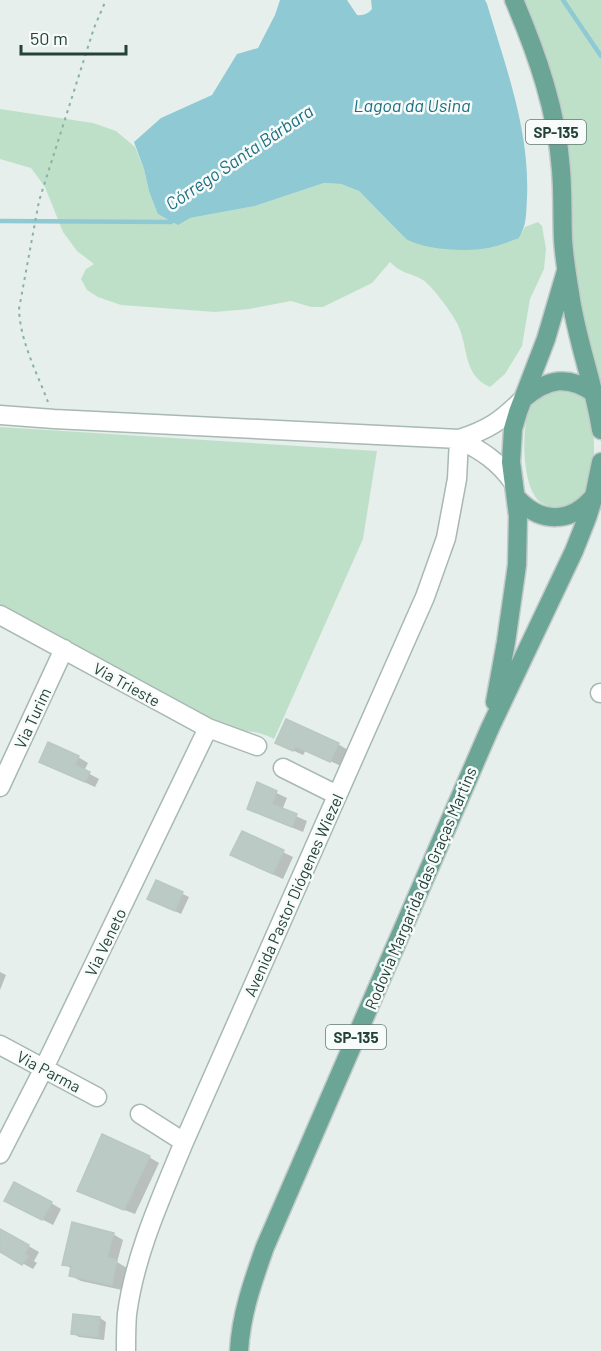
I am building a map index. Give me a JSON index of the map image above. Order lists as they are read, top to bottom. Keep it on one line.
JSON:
{"streets":{"main road":["SP-135","Rodovia Margarida das Graças Martins"],"street":["Via Trieste","Via Turim","Avenida Pastor Diógenes Wiezel","Via Veneto","Via Parma"]},"crossings":[["Via Trieste","Via Turim"],["Via Trieste","Via Veneto"],["Via Veneto","Via Parma"]],"water":["Lagoa da Usina","Córrego Santa Bárbara"],"scale_bar":"50 m"}
